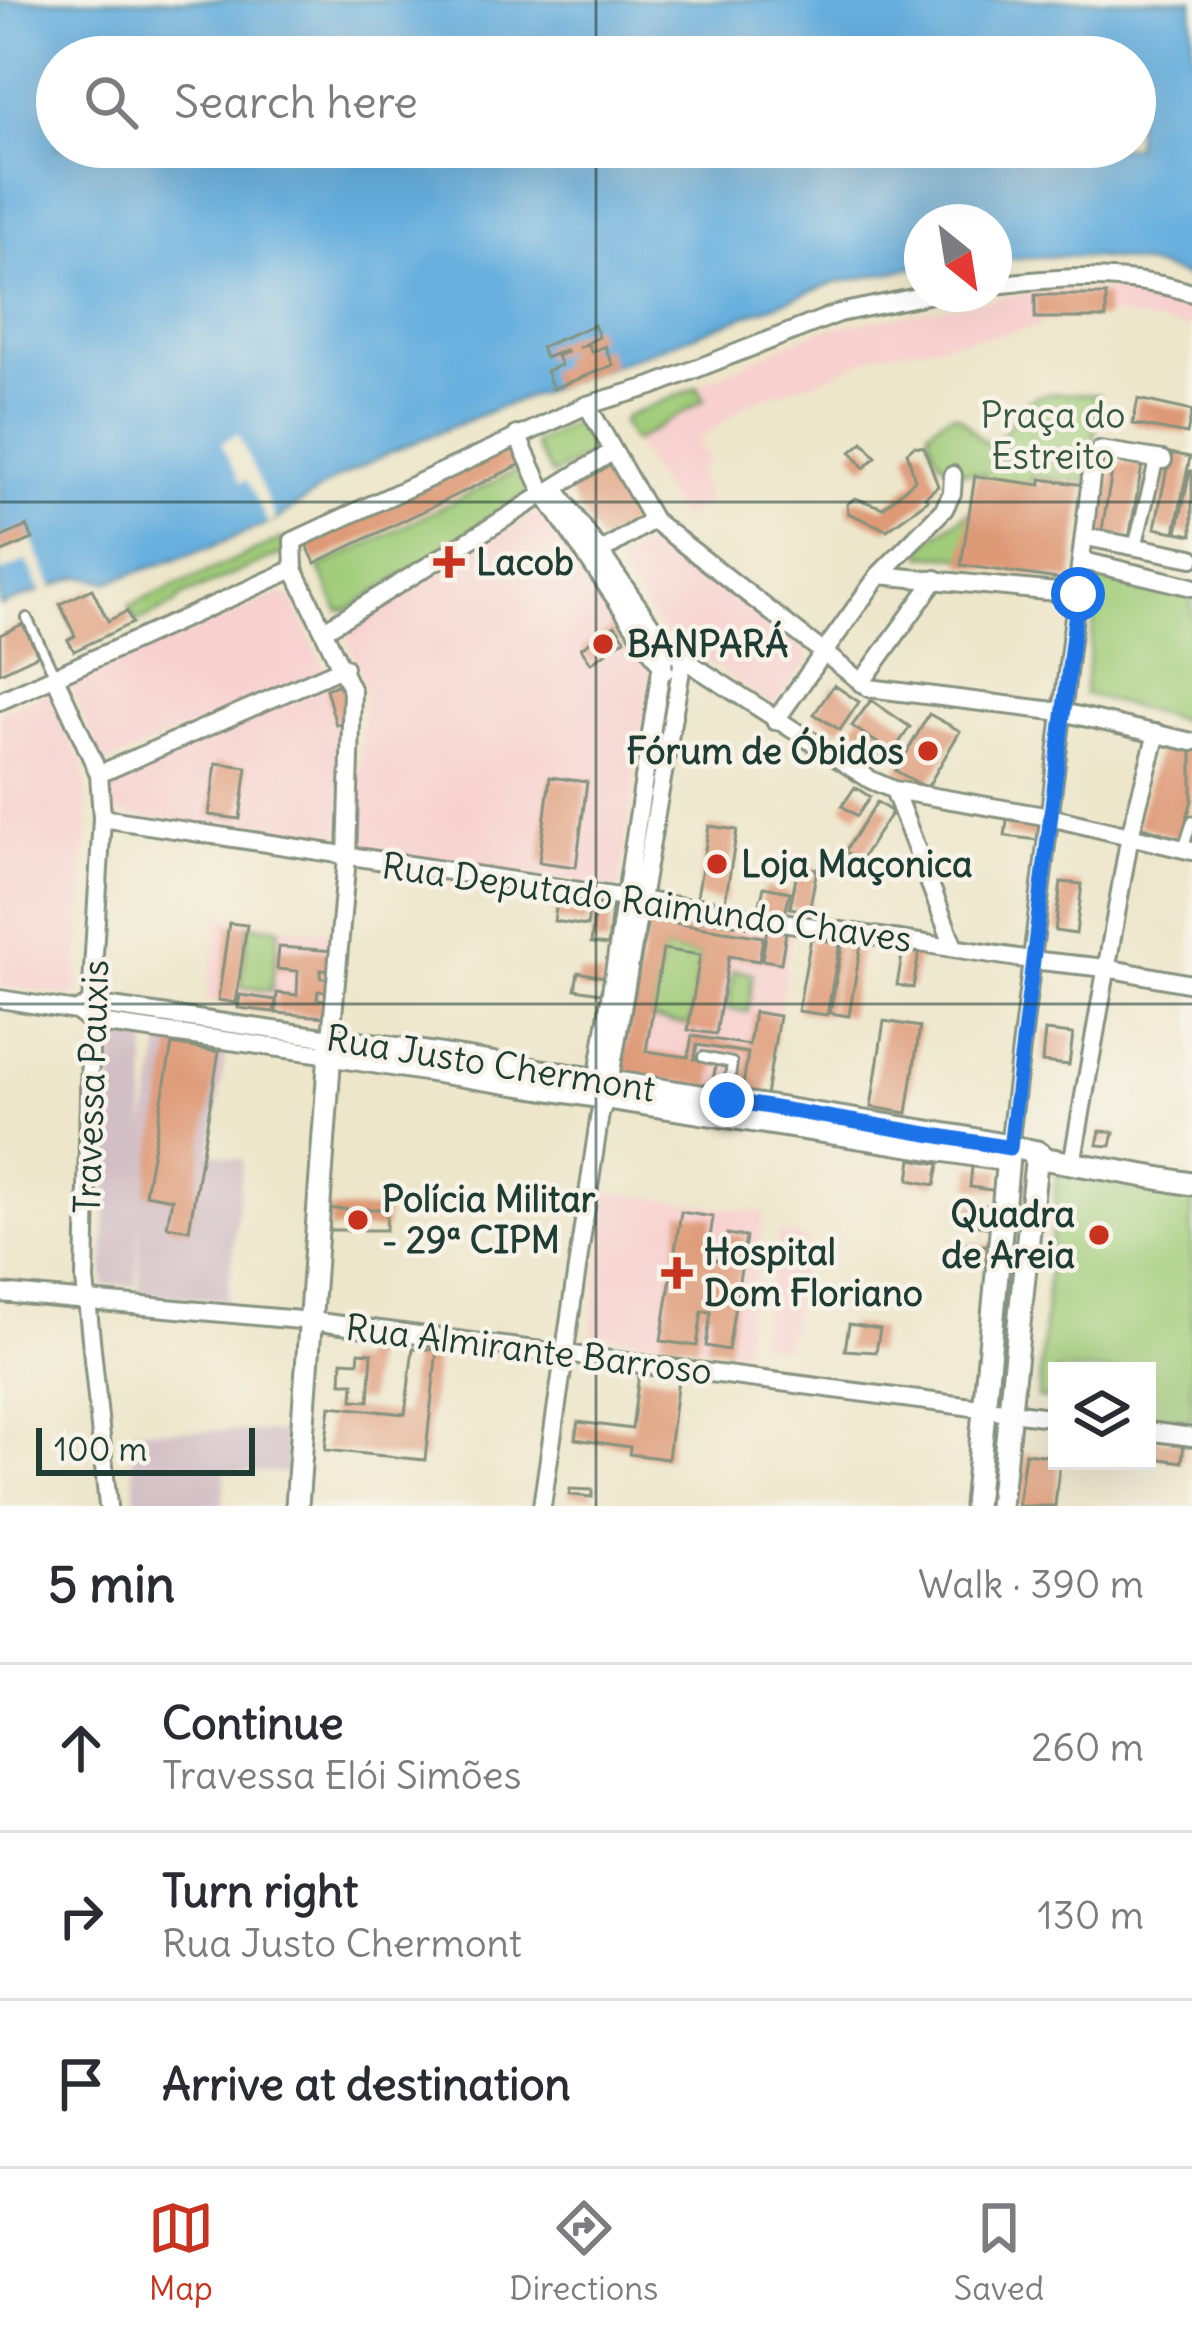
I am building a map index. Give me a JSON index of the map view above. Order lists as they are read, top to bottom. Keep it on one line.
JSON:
{"streets":{"street":["Rua Deputado Raimundo Chaves","Rua Justo Chermont","Travessa Pauxis","Rua Almirante Barroso"]},"crossings":[["Rua Deputado Raimundo Chaves","Travessa Pauxis"],["Rua Justo Chermont","Travessa Pauxis"],["Travessa Pauxis","Rua Almirante Barroso"]],"parks":["Praça do Estreito"],"places":{"health":["Lacob","Hospital Dom Floriano"],"other":["BANPARÁ","Fórum de Óbidos","Loja Maçonica","Polícia Militar - 29ª CIPM","Quadra de Areia"]},"scale_bar":"100 m","north":"bottom right","page":{"search":"Search here","scale":"100 m","heading":["5 min","Walk · 390 m"],"list":[["Continue","Travessa Elói Simões","260 m"],["Turn right","Rua Justo Chermont","130 m"],"Arrive at destination"],"nav":["Map","Directions","Saved"]}}
